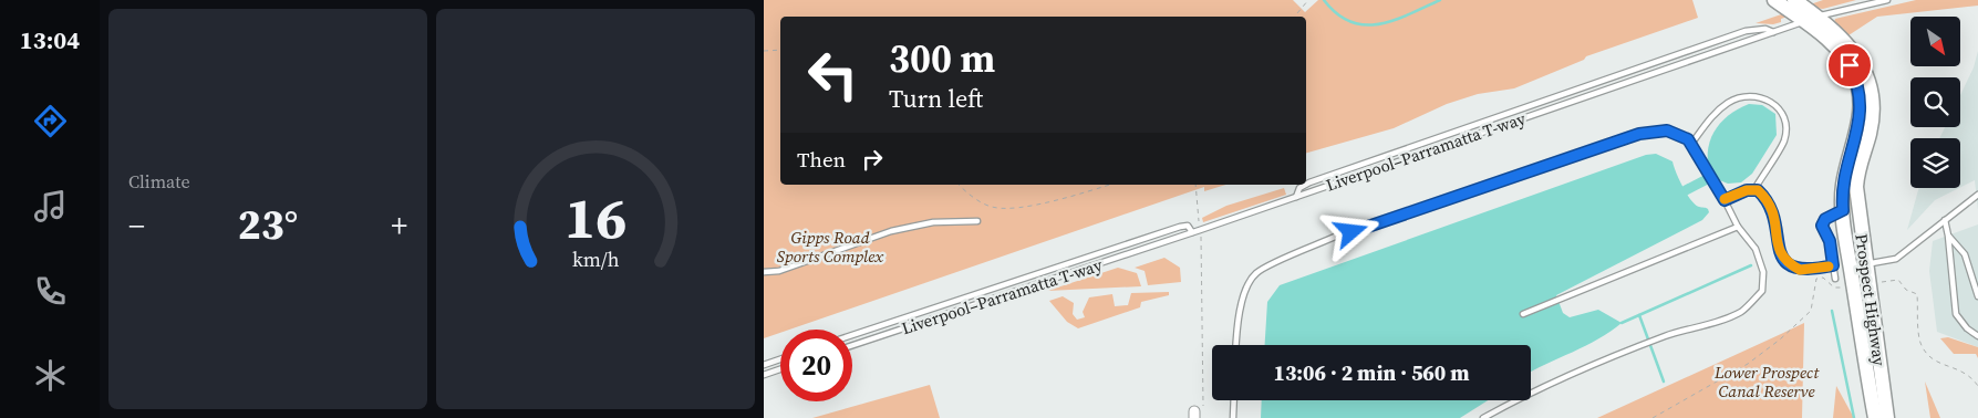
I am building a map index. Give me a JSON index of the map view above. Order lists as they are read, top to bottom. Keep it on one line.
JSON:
{"streets":{"main road":["Prospect Highway"],"lane":["Liverpool–Parramatta T-way"]},"crossings":[["Liverpool–Parramatta T-way","Prospect Highway"]],"parks":["Gipps Road Sports Complex","Lower Prospect Canal Reserve"],"north":"bottom right","page":{"tabs":"13:04","tile":"Climate","turn":["300 m","Turn left"],"then":"Then","heat":["−","23°","+"],"limit":"20","trip":"13:06 · 2 min · 560 m","gauge":["16","km/h"]}}
